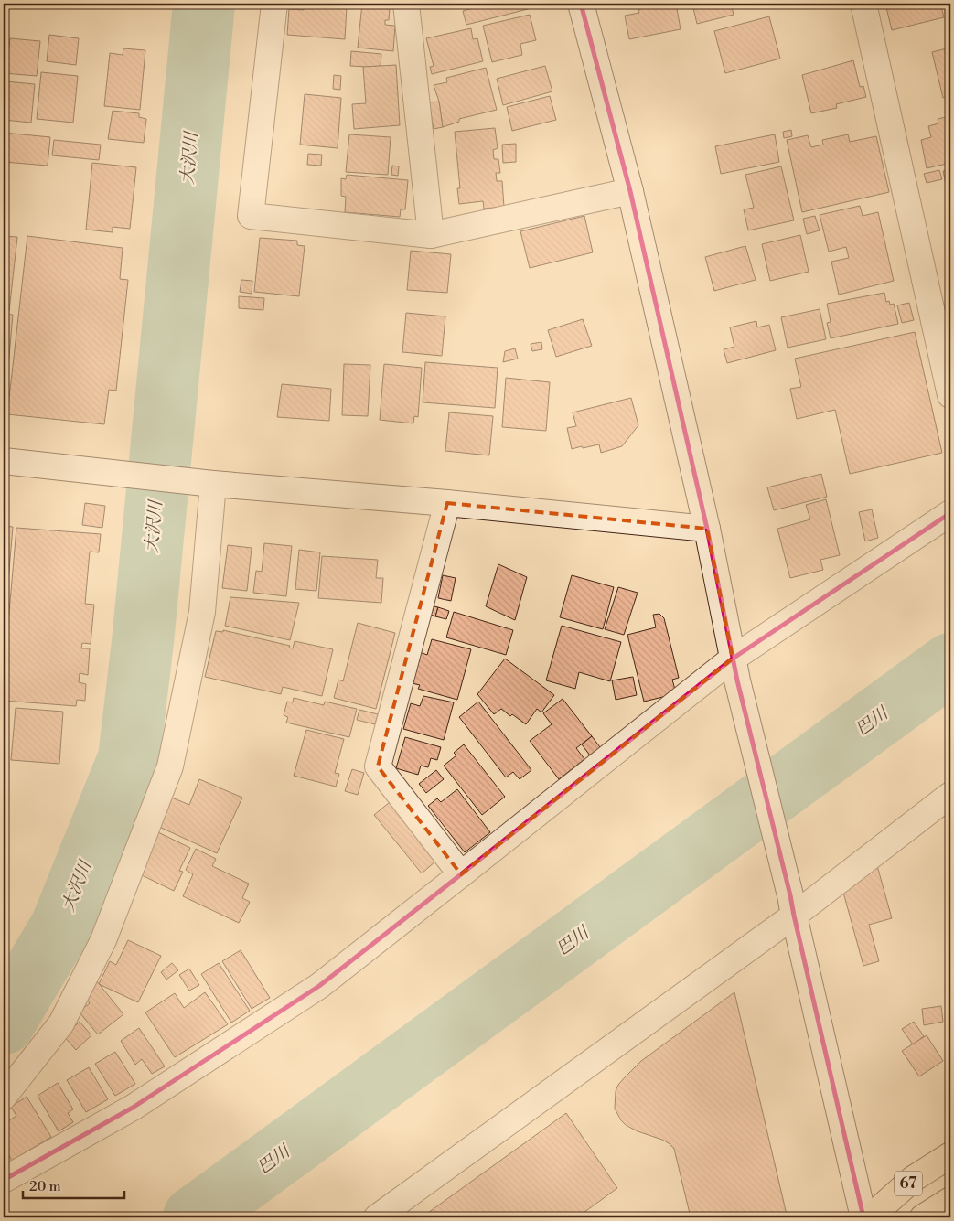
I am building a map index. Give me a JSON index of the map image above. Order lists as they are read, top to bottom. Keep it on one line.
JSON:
{"streets":{"main road":["67"]},"water":["大沢川","巴川"],"scale_bar":"20 m"}
